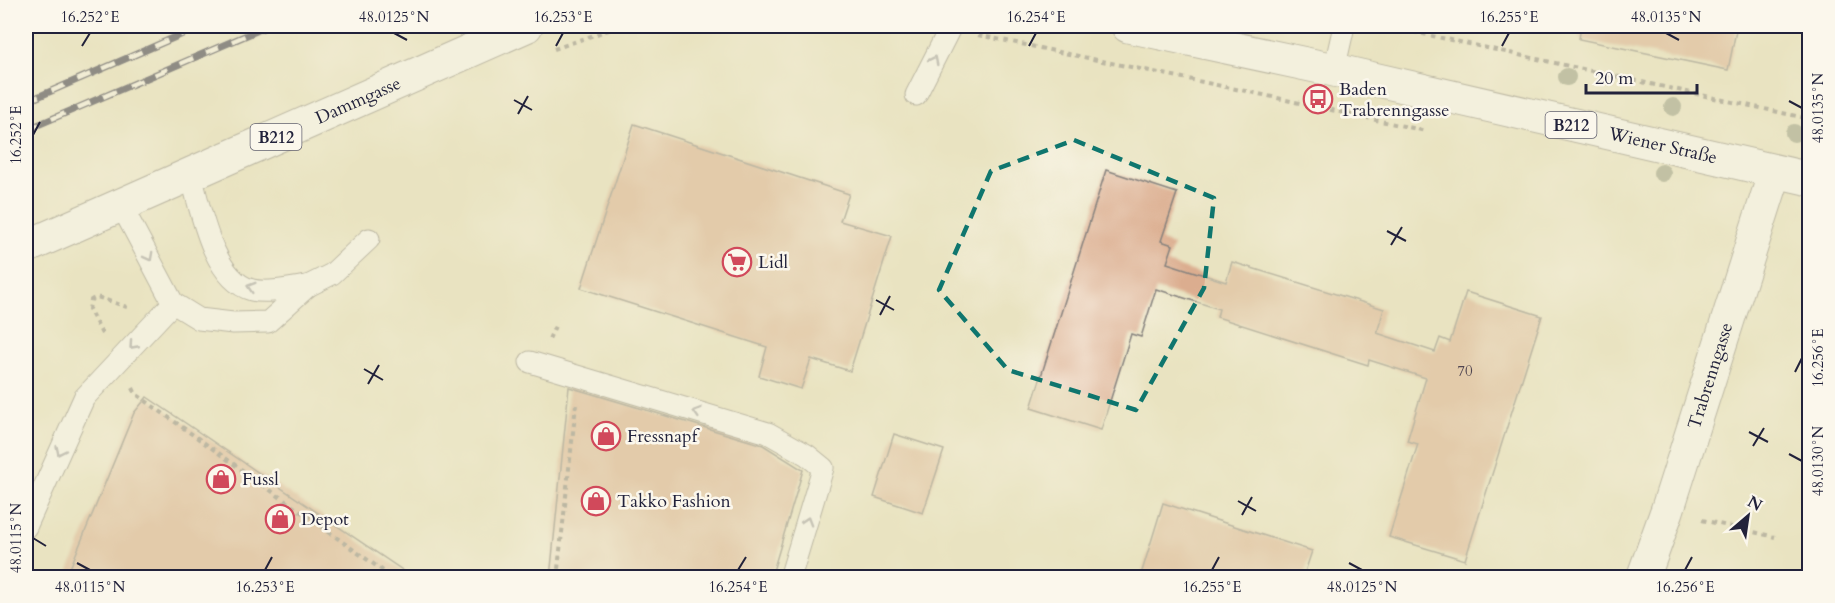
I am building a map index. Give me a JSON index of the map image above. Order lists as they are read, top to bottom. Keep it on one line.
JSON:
{"streets":{"main road":["Dammgasse","B212","Wiener Straße","Trabrenngasse"]},"crossings":[["Wiener Straße","Trabrenngasse"]],"places":{"bus stop":["Baden Trabrenngasse"],"supermarket":["Lidl"],"shop":["Fressnapf","Fussl","Takko Fashion","Depot"]},"house_numbers":["70"],"scale_bar":"20 m","north":"top right","coordinates":["16.252°E","48.0125°N","16.253°E","16.254°E","16.255°E","48.0135°N","16.256°E","48.0130°N","48.0115°N"]}
